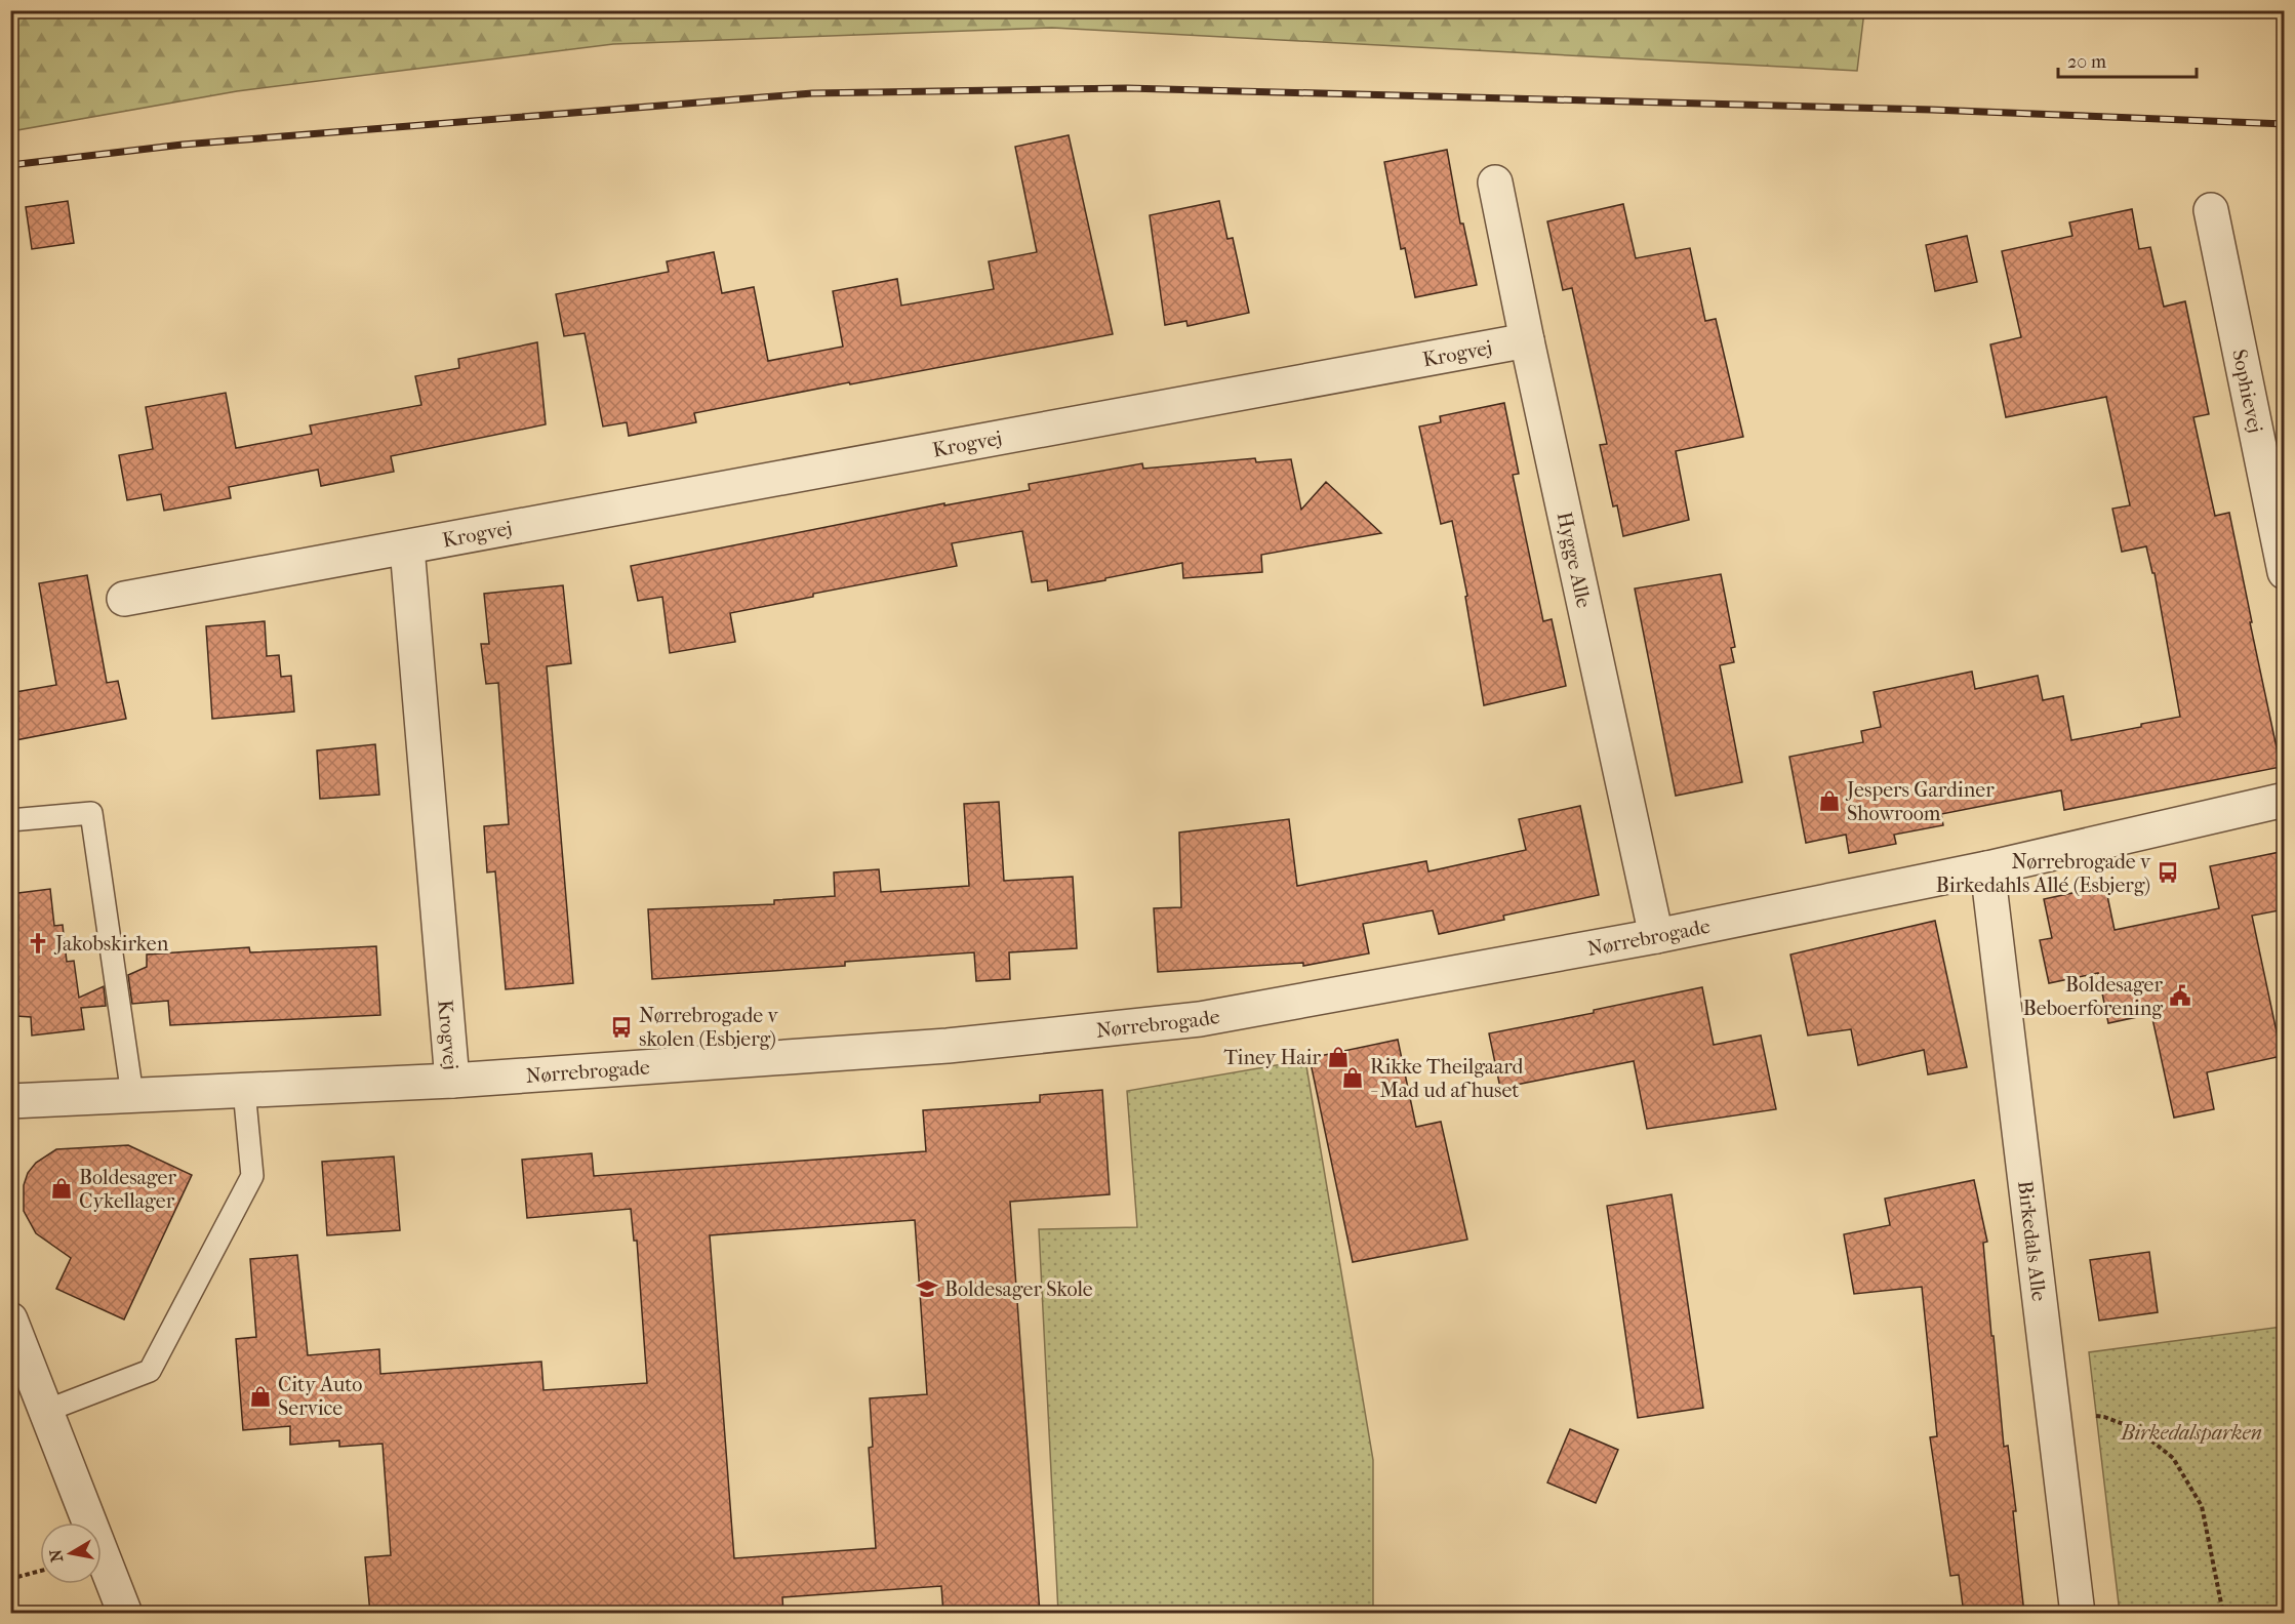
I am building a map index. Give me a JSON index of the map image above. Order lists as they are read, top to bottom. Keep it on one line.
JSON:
{"streets":{"street":["Krogvej","Sophievej","Hygge Alle","Nørrebrogade","Birkedals Alle"]},"crossings":[["Krogvej","Hygge Alle"],["Krogvej","Nørrebrogade"],["Hygge Alle","Nørrebrogade"],["Nørrebrogade","Birkedals Alle"]],"parks":["Birkedalsparken"],"places":{"shop":["Jespers Gardiner Showroom","Tiney Hair","Rikke Theilgaard - Mad ud af huset","Boldesager Cykellager","City Auto Service"],"bus stop":["Nørrebrogade v Birkedahls Allé (Esbjerg)","Nørrebrogade v skolen (Esbjerg)"],"church":["Jakobskirken"],"public building":["Boldesager Beboerforening"],"school or university":["Boldesager Skole"]},"scale_bar":"20 m","north":"left"}
